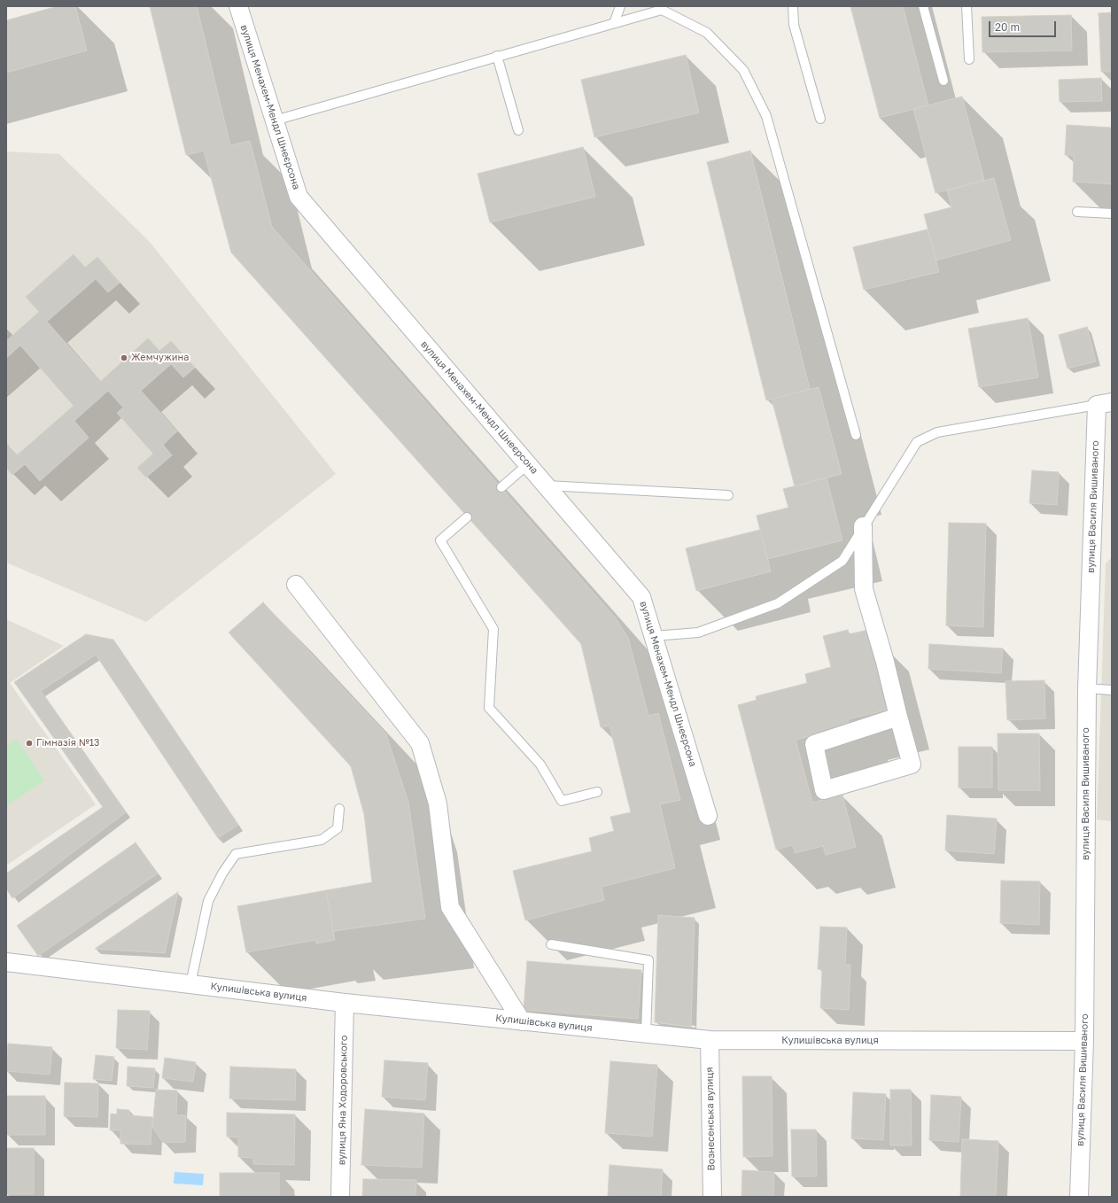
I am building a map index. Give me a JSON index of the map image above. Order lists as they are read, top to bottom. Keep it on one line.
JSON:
{"streets":{"street":["вулиця Менахем-Мендл Шнеєрсона","вулиця Василя Вишиваного","Кулишівська вулиця","вулиця Яна Ходоровського","Вознесенська вулиця"]},"crossings":[["вулиця Василя Вишиваного","Кулишівська вулиця"],["Кулишівська вулиця","вулиця Яна Ходоровського"],["Кулишівська вулиця","Вознесенська вулиця"]],"places":["Жемчужина","Гімназія №13"],"scale_bar":"20 m"}
